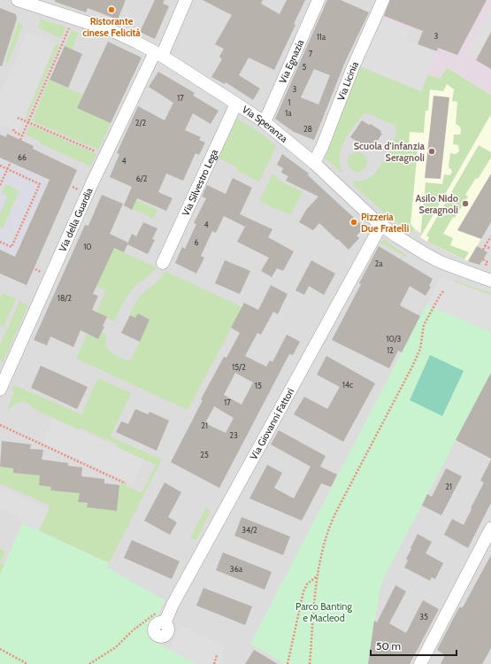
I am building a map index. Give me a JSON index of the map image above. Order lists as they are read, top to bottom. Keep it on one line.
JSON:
{"streets":{"street":["Via Egnazia","Via Licinia","Via Speranza","Via Silvestro Lega","Via della Guardia","Via Giovanni Fattori"]},"crossings":[["Via Egnazia","Via Speranza"],["Via Licinia","Via Speranza"],["Via Speranza","Via Silvestro Lega"],["Via Speranza","Via della Guardia"],["Via Speranza","Via Giovanni Fattori"]],"parks":["Parco Banting e Macleod"],"places":["Ristorante cinese Felicità","Scuola d'infanzia Seragnoli","Asilo Nido Seragnoli","Pizzeria Due Fratelli"],"house_numbers":["3","11a","7","5","3","17","1","1a","2/2","28","66","4","6/2","4","6","10","2a","18/2","10/3","12","15/2","14c","15","17","21","23","25","21","34/2","36a","35"],"scale_bar":"50 m"}
